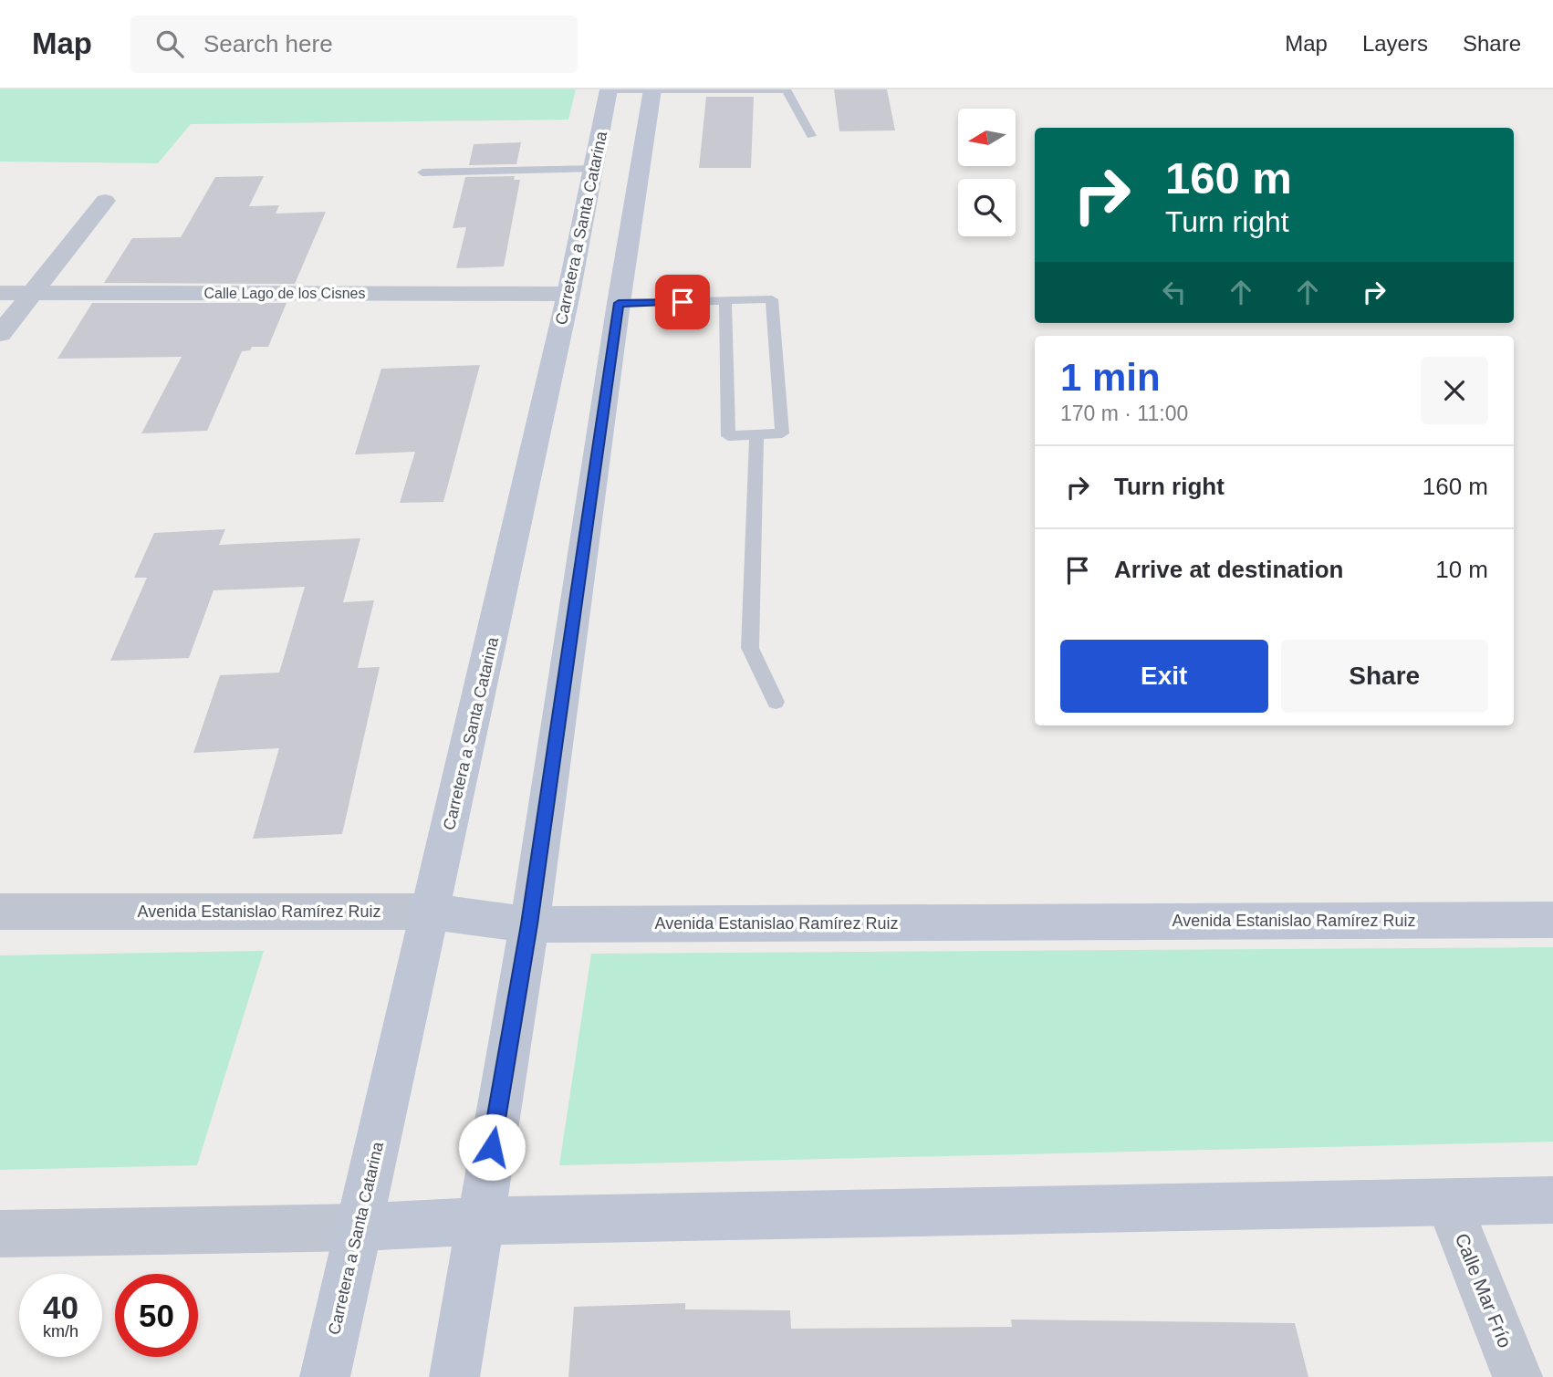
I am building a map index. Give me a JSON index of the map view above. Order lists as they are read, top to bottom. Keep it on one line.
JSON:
{"streets":{"main road":["Carretera a Santa Catarina","Avenida Estanislao Ramírez Ruiz"],"street":["Calle Lago de los Cisnes","Calle Mar Frío"]},"crossings":[["Carretera a Santa Catarina","Calle Lago de los Cisnes"],["Carretera a Santa Catarina","Avenida Estanislao Ramírez Ruiz"]],"north":"left","page":{"header":"Map","search":"Search here","nav":["Map","Layers","Share"],"turn":["160 m","Turn right"],"heading":["1 min","170 m · 11:00"],"list":[{"name":"Turn right","value":"160 m"},{"name":"Arrive at destination","value":"10 m"}],"buttons":["Exit","Share"],"speed":"40 km/h","limit":"50"}}
